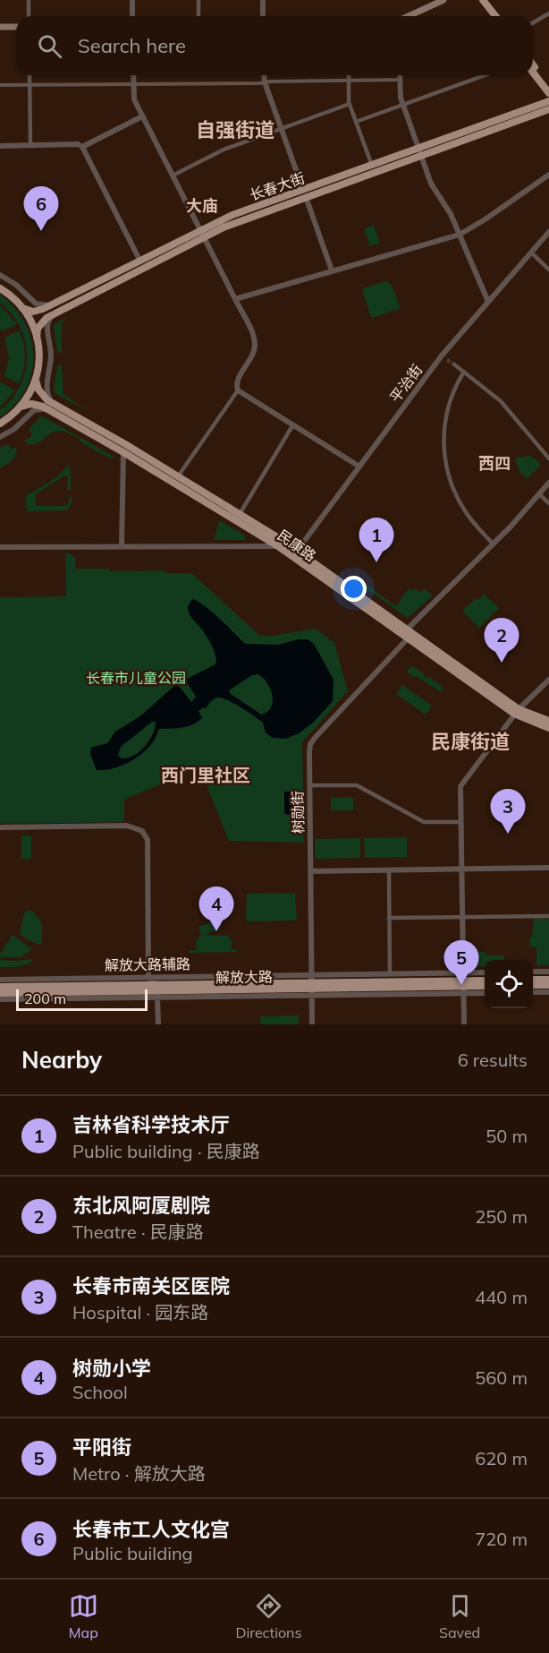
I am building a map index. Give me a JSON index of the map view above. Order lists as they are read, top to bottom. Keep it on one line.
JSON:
{"streets":{"main road":["长春大街","民康路","解放大路"],"street":["平治街","树勋街","解放大路辅路"]},"crossings":[["平治街","民康路"],["民康路","树勋街"],["树勋街","解放大路辅路"],["树勋街","解放大路"],["解放大路辅路","解放大路"]],"districts":["自强街道","大庙","西四","民康街道","西门里社区"],"parks":["长春市儿童公园"],"scale_bar":"200 m","page":{"search":"Search here","pins":["6","1","2","3","4","5"],"scale":"200 m","heading":["Nearby","6 results"],"list":[{"mark":"1","name":"吉林省科学技术厅","note":"Public building · 民康路","value":"50 m"},{"mark":"2","name":"东北风阿厦剧院","note":"Theatre · 民康路","value":"250 m"},{"mark":"3","name":"长春市南关区医院","note":"Hospital · 园东路","value":"440 m"},{"mark":"4","name":"树勋小学","note":"School","value":"560 m"},{"mark":"5","name":"平阳街","note":"Metro · 解放大路","value":"620 m"},{"mark":"6","name":"长春市工人文化宫","note":"Public building","value":"720 m"}],"nav":["Map","Directions","Saved"]}}
